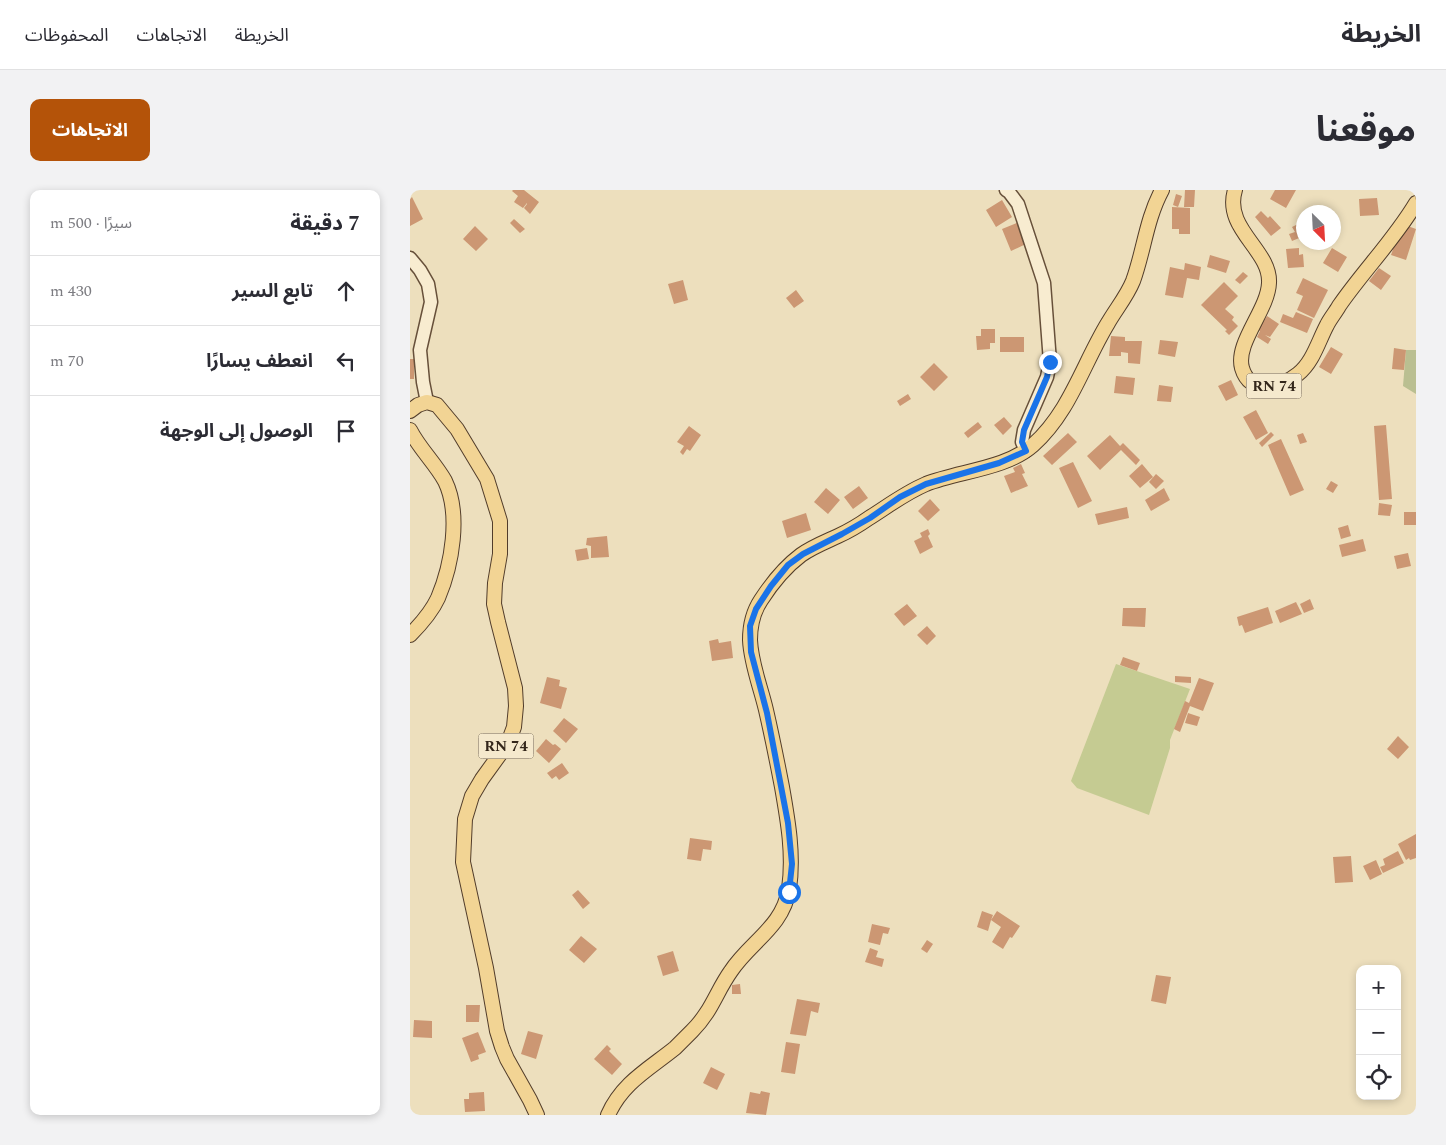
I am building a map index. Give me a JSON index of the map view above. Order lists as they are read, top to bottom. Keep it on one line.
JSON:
{"streets":{"main road":["RN 74"]},"north":"bottom right","page":{"header":"الخريطة","nav":["الخريطة","الاتجاهات","المحفوظات"],"title":"موقعنا","buttons":"الاتجاهات","heading":["7 دقيقة","سيرًا · 500 m"],"list":[["تابع السير","430 m"],["انعطف يسارًا","70 m"],"الوصول إلى الوجهة"],"map_buttons":["+","−"]}}
